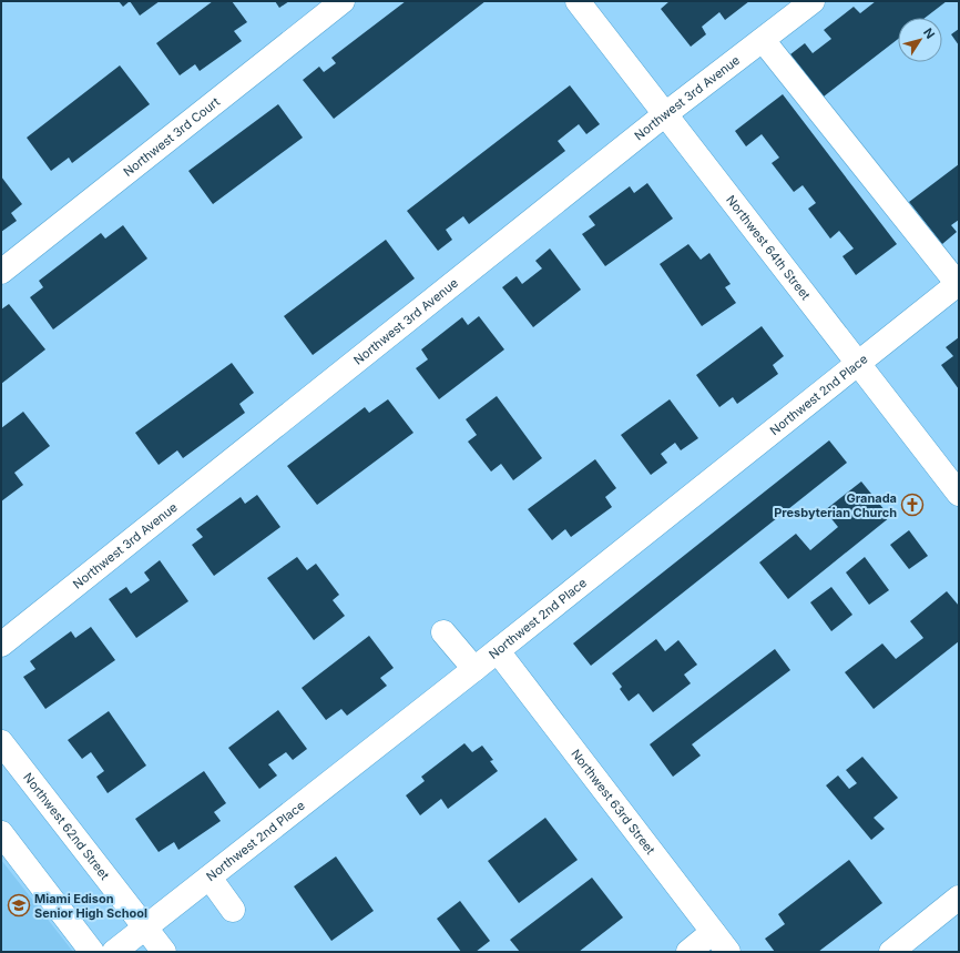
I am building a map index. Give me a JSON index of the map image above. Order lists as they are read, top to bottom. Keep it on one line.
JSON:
{"streets":{"street":["Northwest 3rd Avenue","Northwest 3rd Court","Northwest 64th Street","Northwest 2nd Place","Northwest 63rd Street","Northwest 62nd Street"]},"crossings":[["Northwest 3rd Avenue","Northwest 64th Street"],["Northwest 64th Street","Northwest 2nd Place"],["Northwest 2nd Place","Northwest 63rd Street"],["Northwest 2nd Place","Northwest 62nd Street"]],"places":{"church":["Granada Presbyterian Church"],"school or university":["Miami Edison Senior High School"]},"north":"top right"}
